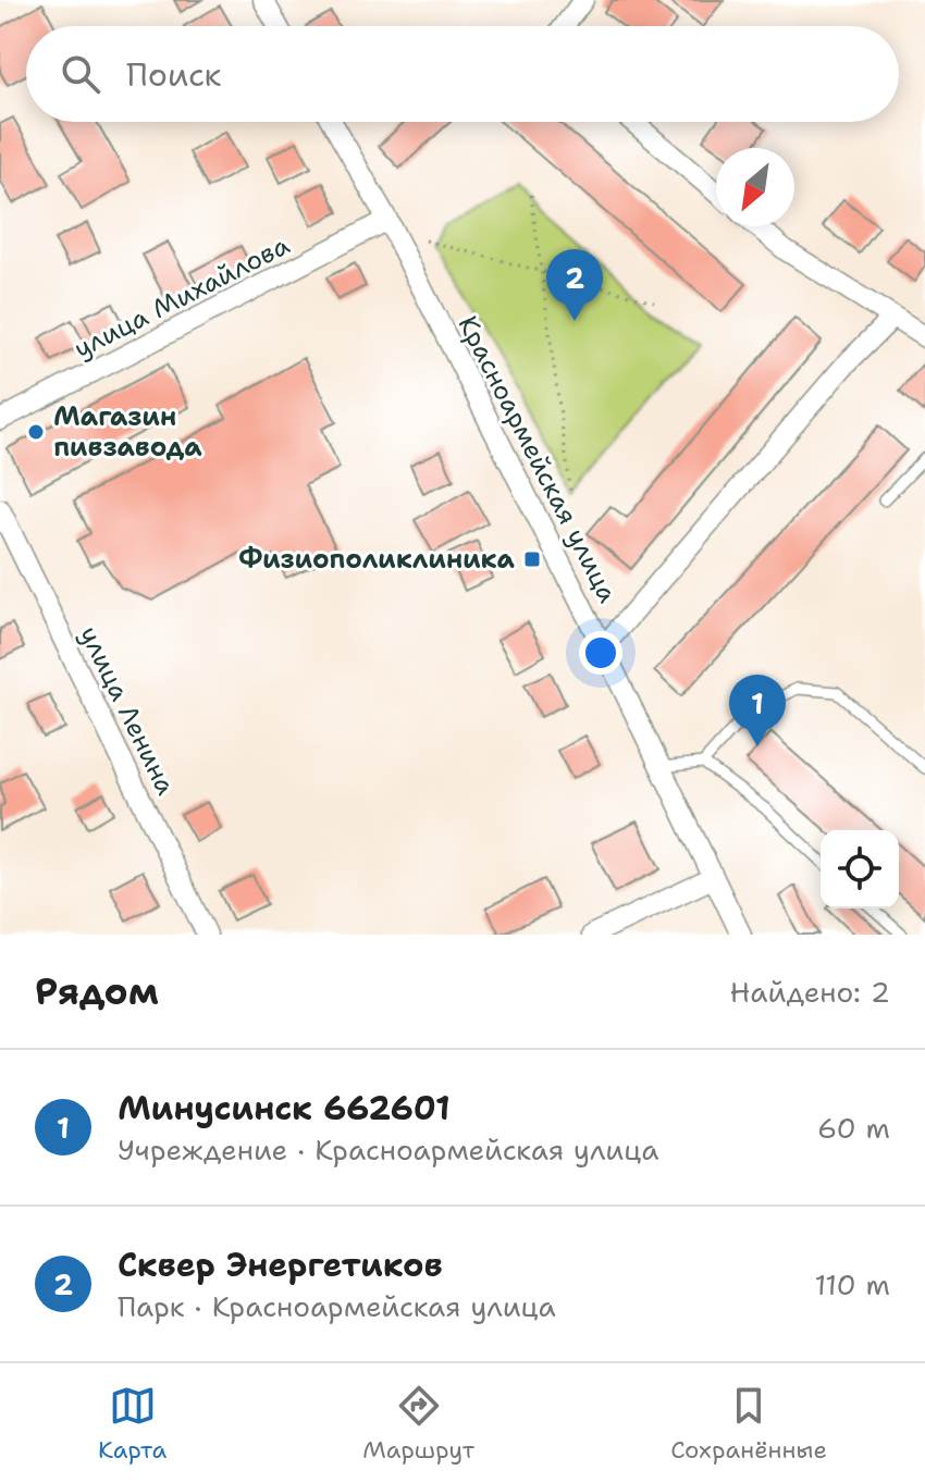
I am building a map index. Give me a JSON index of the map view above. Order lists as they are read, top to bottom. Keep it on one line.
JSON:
{"streets":{"street":["улица Михайлова","Красноармейская улица","улица Ленина"]},"crossings":[["улица Михайлова","Красноармейская улица"]],"places":{"other":["Магазин пивзавода"],"transit":["Физиополиклиника"]},"north":"bottom left","page":{"search":"Поиск","pins":["2","1"],"heading":["Рядом","Найдено: 2"],"list":[{"mark":"1","name":"Минусинск 662601","note":"Учреждение · Красноармейская улица","value":"60 m"},{"mark":"2","name":"Сквер Энергетиков","note":"Парк · Красноармейская улица","value":"110 m"}],"nav":["Карта","Маршрут","Сохранённые"]}}
